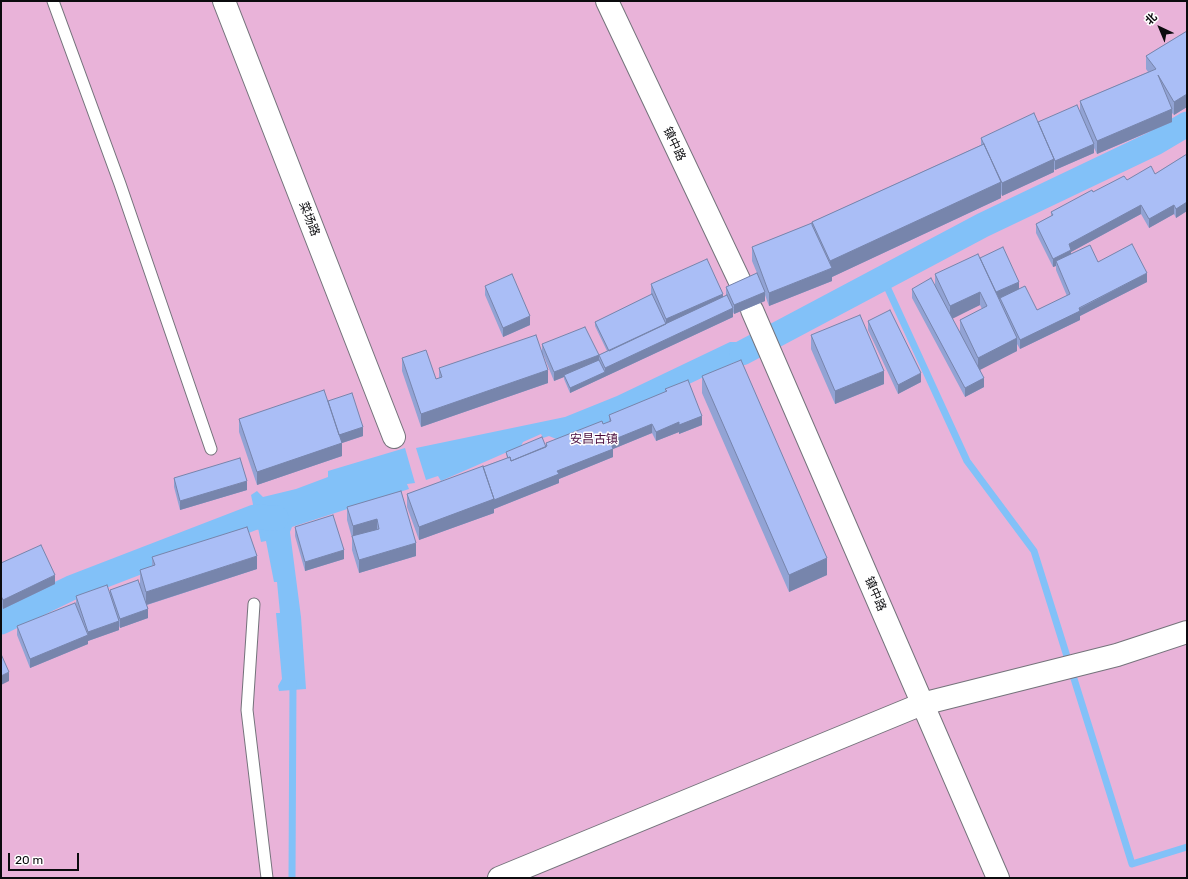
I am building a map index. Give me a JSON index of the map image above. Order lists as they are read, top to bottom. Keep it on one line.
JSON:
{"streets":{"street":["镇中路","菜场路"]},"parks":["安昌古镇"],"scale_bar":"20 m","north":"top left"}
